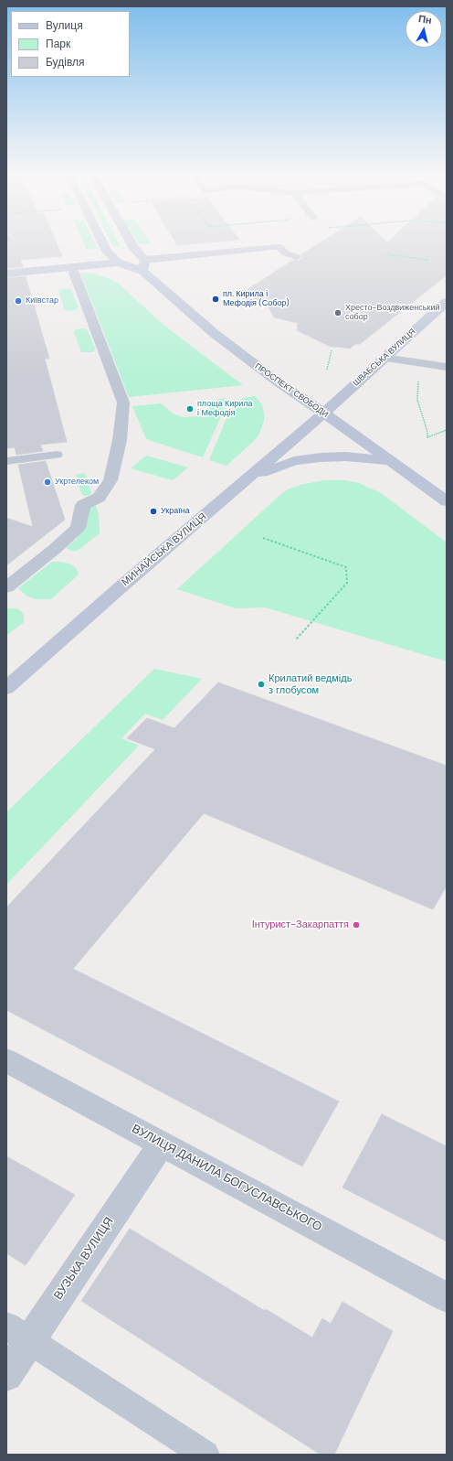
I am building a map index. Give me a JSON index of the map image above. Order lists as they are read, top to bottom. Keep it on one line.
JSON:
{"streets":{"main road":["ШВАБСЬКА ВУЛИЦЯ","ПРОСПЕКТ СВОБОДИ","МИНАЙСЬКА ВУЛИЦЯ"],"street":["ВУЛИЦЯ ДАНИЛА БОГУСЛАВСЬКОГО","ВУЗЬКА ВУЛИЦЯ"]},"crossings":[["ШВАБСЬКА ВУЛИЦЯ","ПРОСПЕКТ СВОБОДИ"],["ШВАБСЬКА ВУЛИЦЯ","МИНАЙСЬКА ВУЛИЦЯ"],["ПРОСПЕКТ СВОБОДИ","МИНАЙСЬКА ВУЛИЦЯ"],["ВУЛИЦЯ ДАНИЛА БОГУСЛАВСЬКОГО","ВУЗЬКА ВУЛИЦЯ"]],"places":["пл. Кирила і Мефодія (Собор)","Київстар","Хресто-Воздвиженський собор","площа Кирила і Мефодія","Укртелеком","Україна","Крилатий ведмідь з глобусом","Інтурист-Закарпаття"],"legend":["Вулиця","Парк","Будівля"],"north":"top"}
